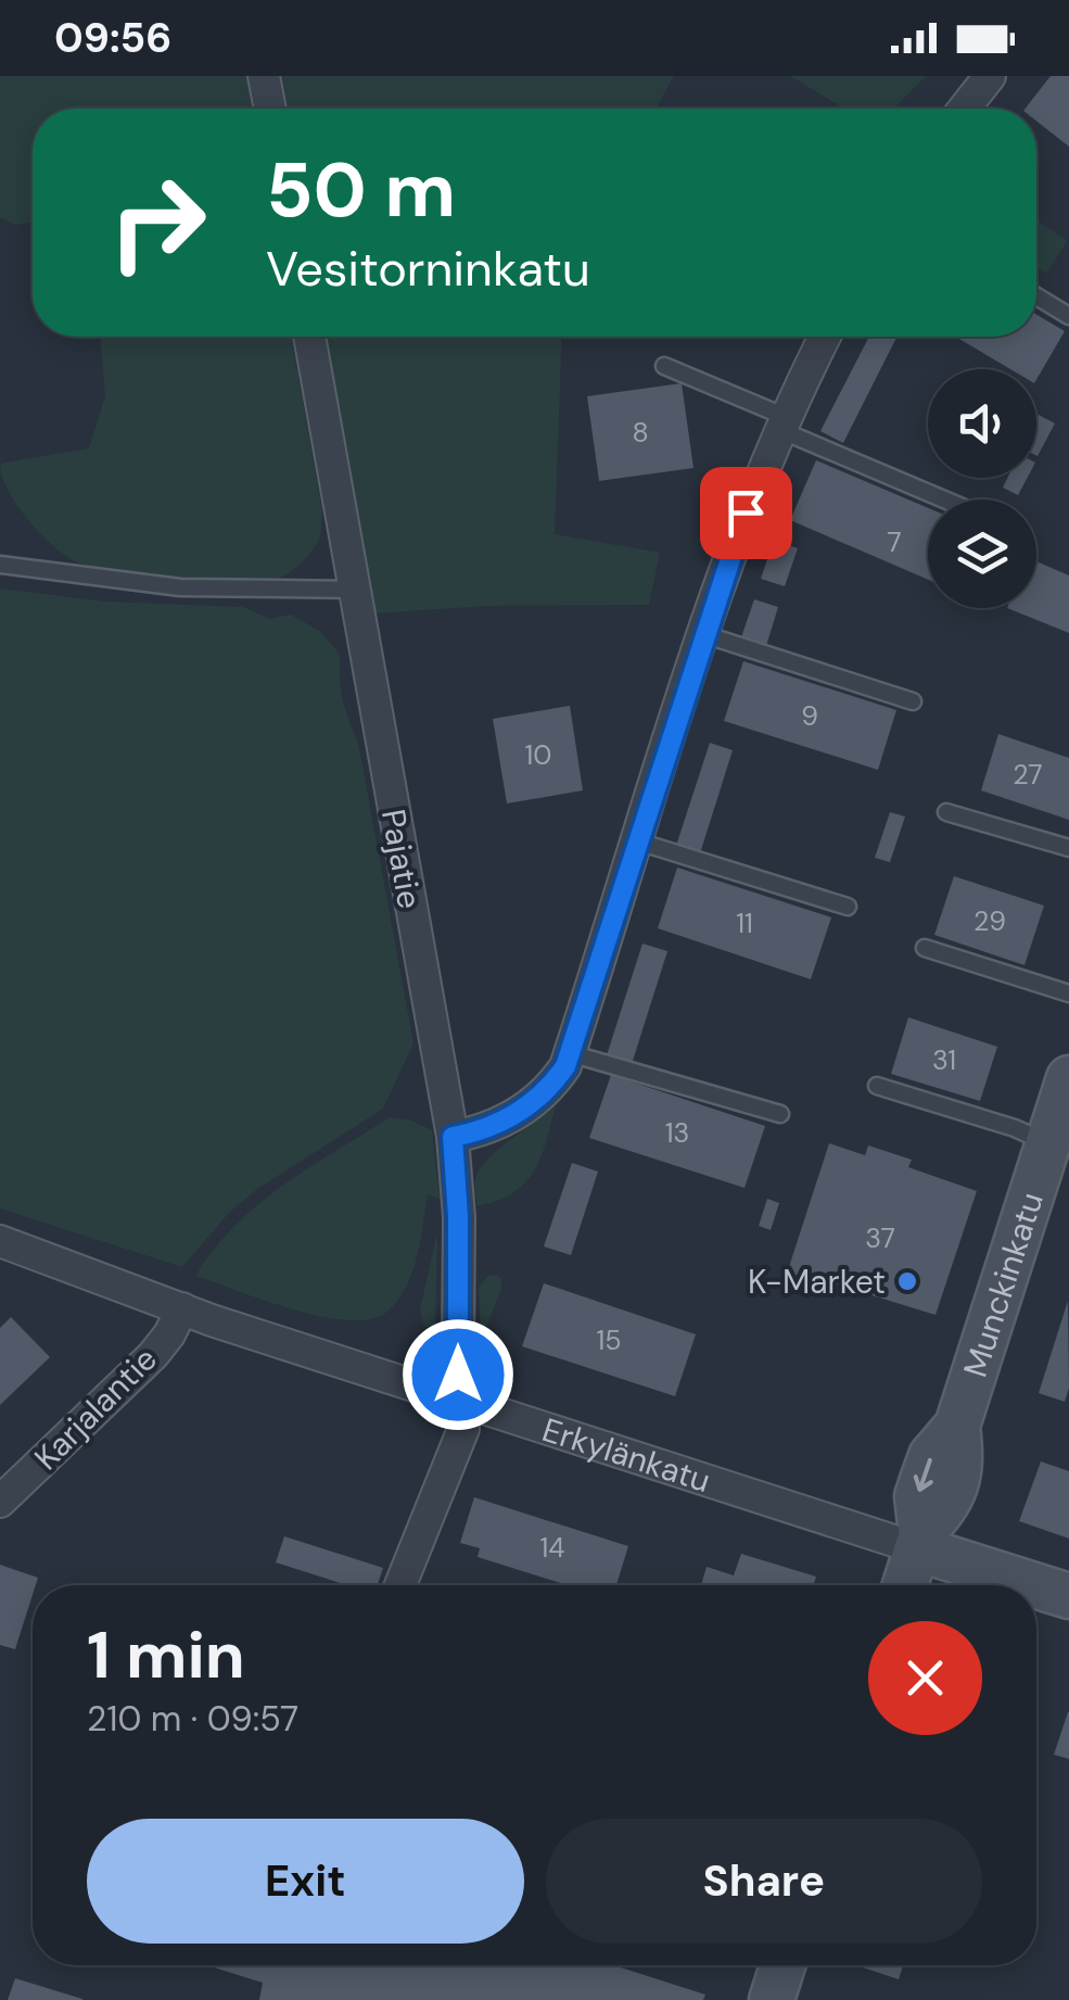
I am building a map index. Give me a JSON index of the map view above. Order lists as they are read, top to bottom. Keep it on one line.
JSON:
{"streets":{"main road":["Munckinkatu","Erkylänkatu"],"street":["Pajatie","Karjalantie"]},"crossings":[["Pajatie","Erkylänkatu"],["Munckinkatu","Erkylänkatu"],["Karjalantie","Erkylänkatu"]],"places":["K-Market"],"house_numbers":["8","7","9","10","27","29","11","31","13","37","15","14"],"page":{"status":"09:56","turn":["50 m","Vesitorninkatu"],"heading":["1 min","210 m · 09:57"],"buttons":["Exit","Share"]}}
